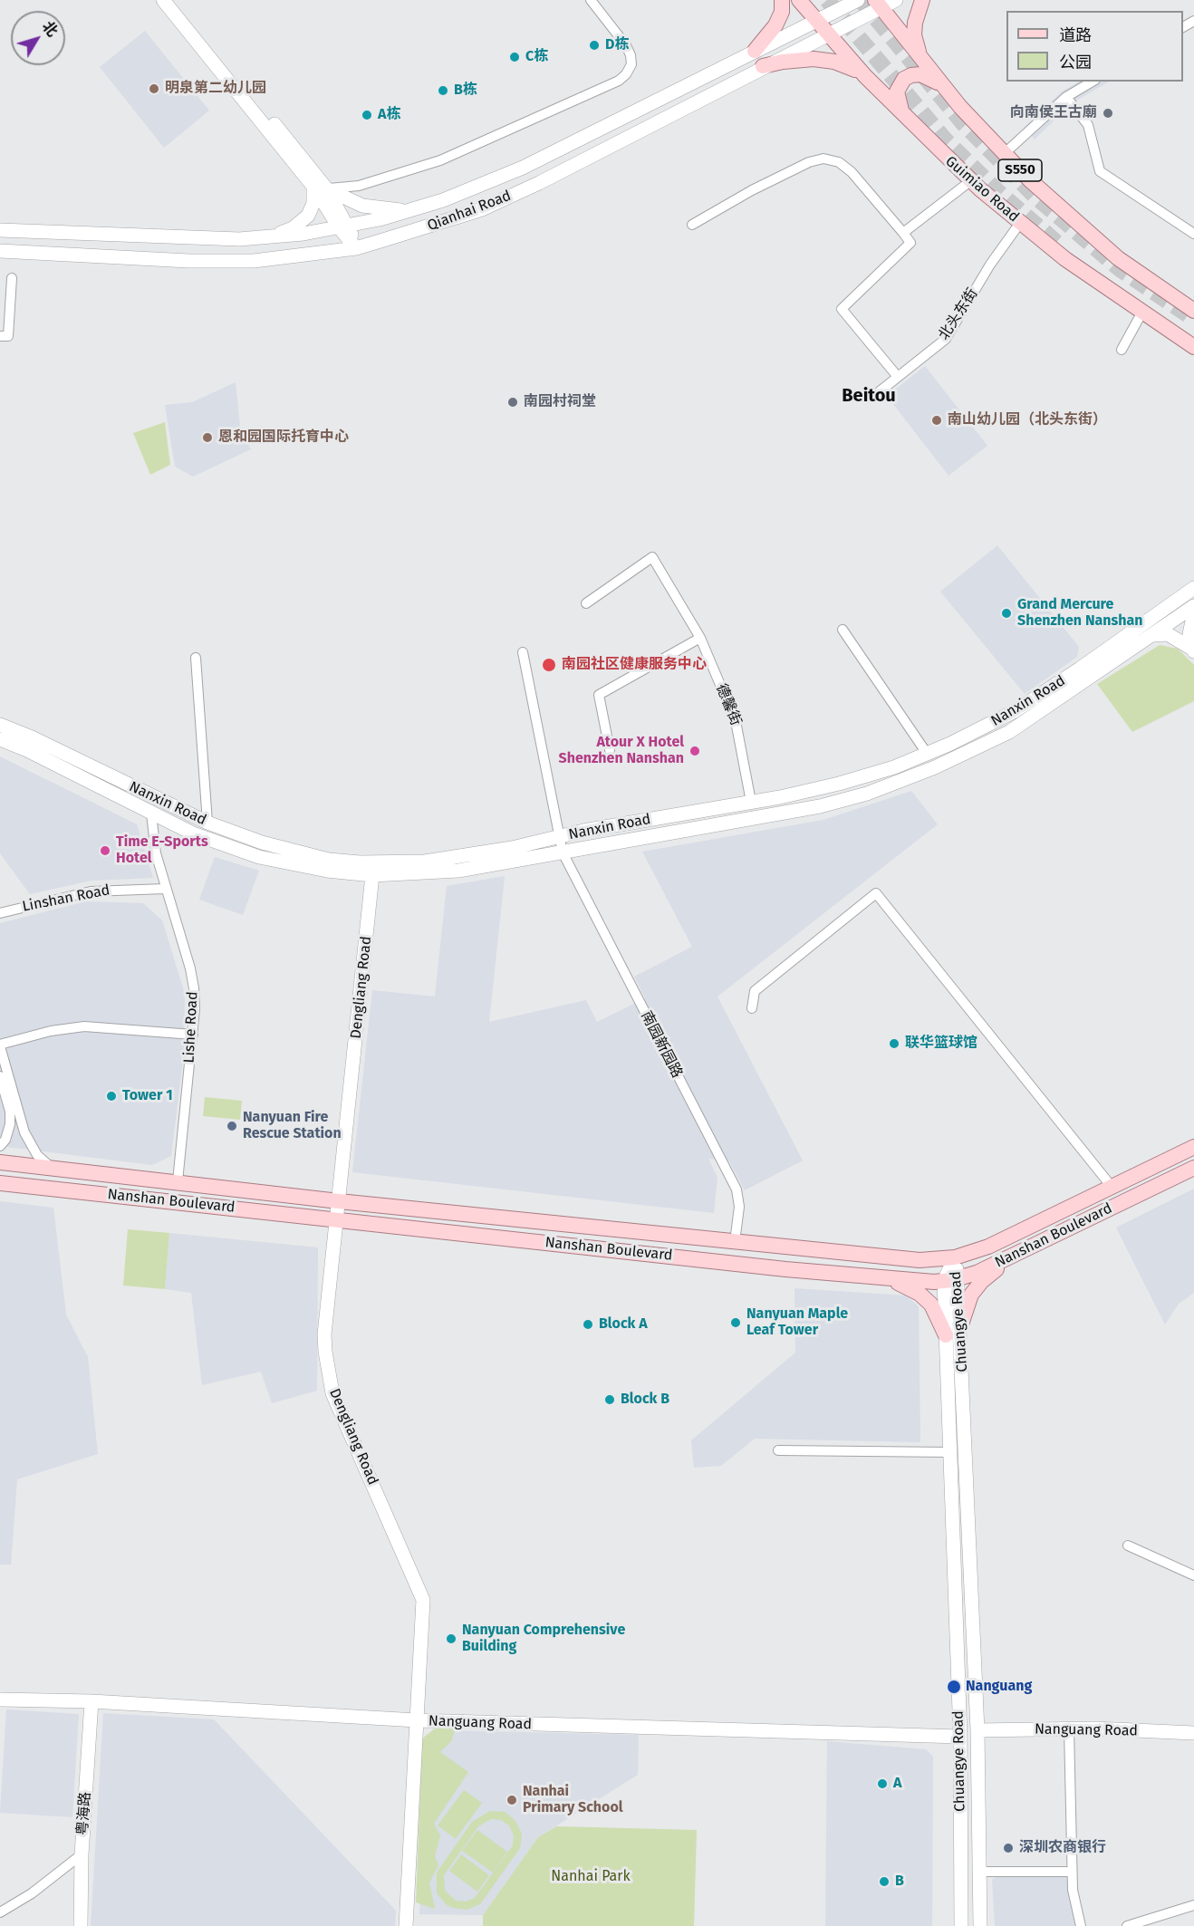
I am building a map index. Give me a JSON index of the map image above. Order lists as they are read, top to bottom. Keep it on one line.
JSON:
{"streets":{"main road":["S550","Guimiao Road","Qianhai Road","Nanxin Road","Dengliang Road","Nanshan Boulevard","Chuangye Road","Nanguang Road","粤海路"],"street":["北头东街","德馨街","Linshan Road","Lishe Road","南园新园路"]},"crossings":[["S550","Qianhai Road"],["Guimiao Road","Qianhai Road"],["Guimiao Road","北头东街"],["Nanxin Road","德馨街"],["Nanxin Road","Dengliang Road"],["Nanxin Road","Lishe Road"],["Nanxin Road","南园新园路"],["Linshan Road","Lishe Road"],["Dengliang Road","Nanshan Boulevard"],["Dengliang Road","Nanguang Road"],["Lishe Road","Nanshan Boulevard"],["南园新园路","Nanshan Boulevard"],["Nanshan Boulevard","Chuangye Road"],["Chuangye Road","Nanguang Road"],["Nanguang Road","粤海路"]],"districts":["Beitou"],"parks":["Nanhai Park"],"places":["D栋","C栋","明泉第二幼儿园","B栋","向南侯王古廟","A栋","南园村祠堂","南山幼儿园（北头东街）","恩和园国际托育中心","Grand Mercure Shenzhen Nanshan","南园社区健康服务中心","Atour X Hotel Shenzhen Nanshan","Time E-Sports Hotel","联华篮球馆","Tower 1","Nanyuan Fire Rescue Station","Nanyuan Maple Leaf Tower","Block A","Block B","Nanyuan Comprehensive Building","Nanguang","A","Nanhai Primary School","深圳农商银行","B"],"legend":["道路","公园"],"north":"top right"}
